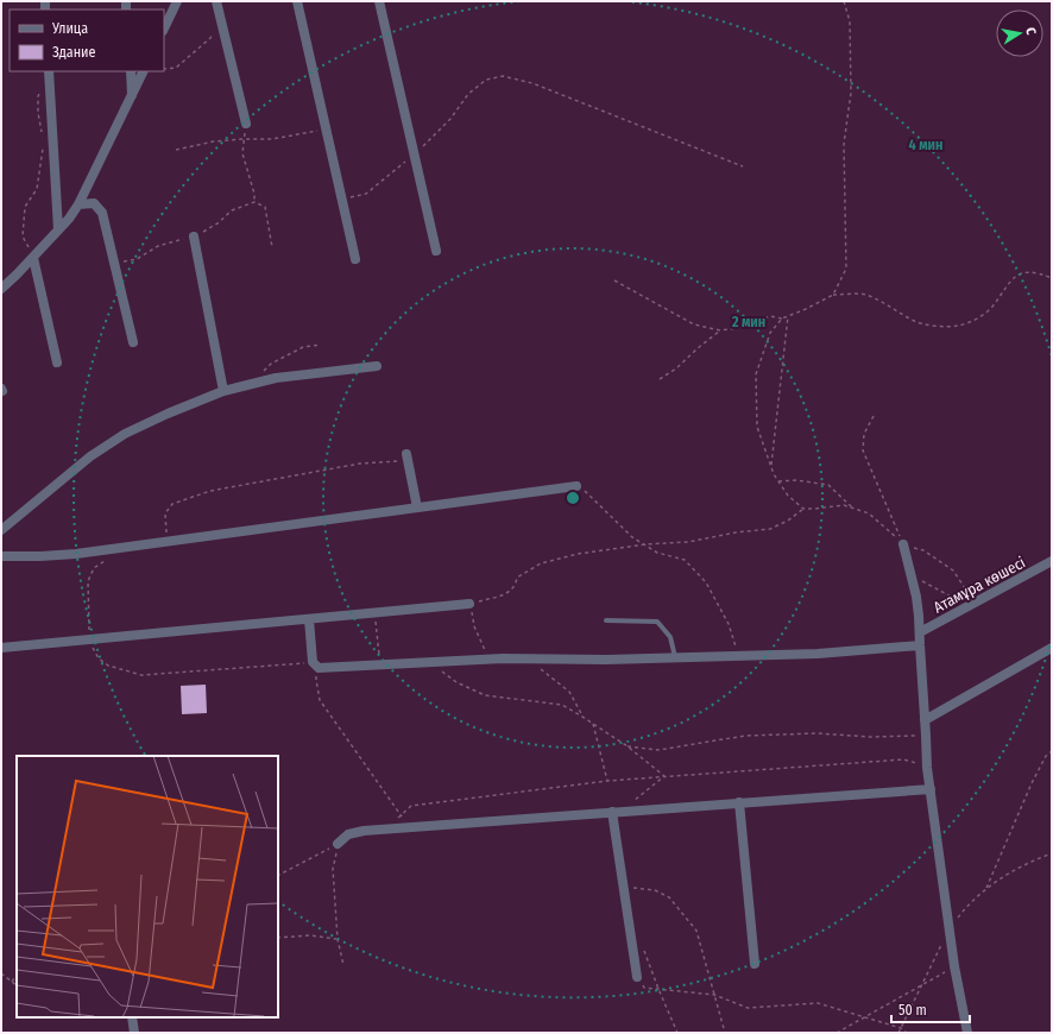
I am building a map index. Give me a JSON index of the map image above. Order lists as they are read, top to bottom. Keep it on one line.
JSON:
{"streets":{"street":["Атамұра көшесі"]},"legend":["Улица","Здание"],"scale_bar":"50 m","north":"right","rings":["4 мин","2 мин"]}
